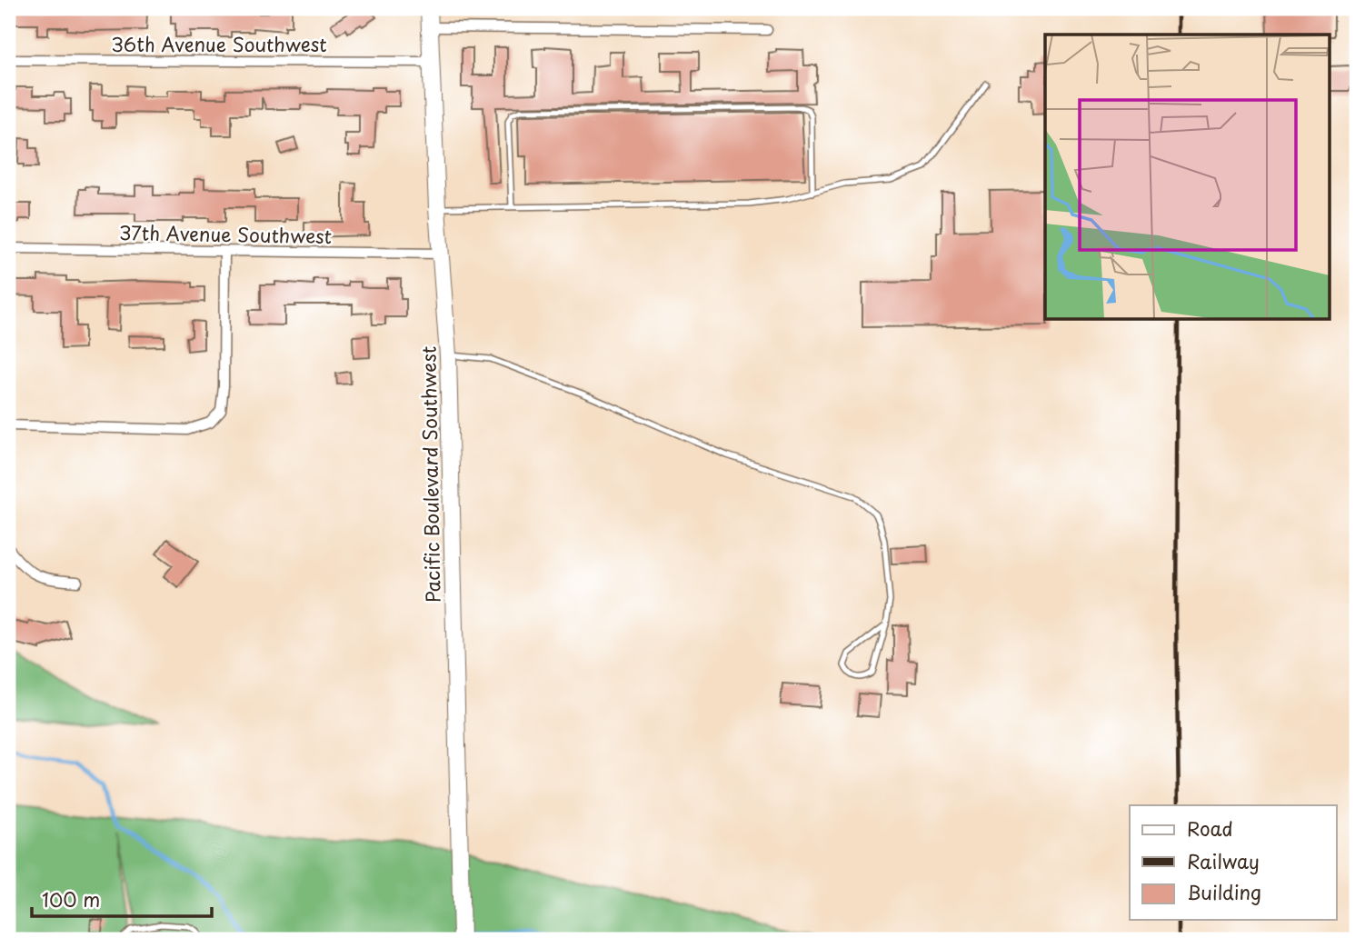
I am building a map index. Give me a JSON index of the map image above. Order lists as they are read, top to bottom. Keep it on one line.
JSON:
{"streets":{"main road":["Pacific Boulevard Southwest"],"street":["36th Avenue Southwest","37th Avenue Southwest"]},"crossings":[["36th Avenue Southwest","Pacific Boulevard Southwest"],["37th Avenue Southwest","Pacific Boulevard Southwest"]],"legend":["Road","Railway","Building"],"scale_bar":"100 m"}
